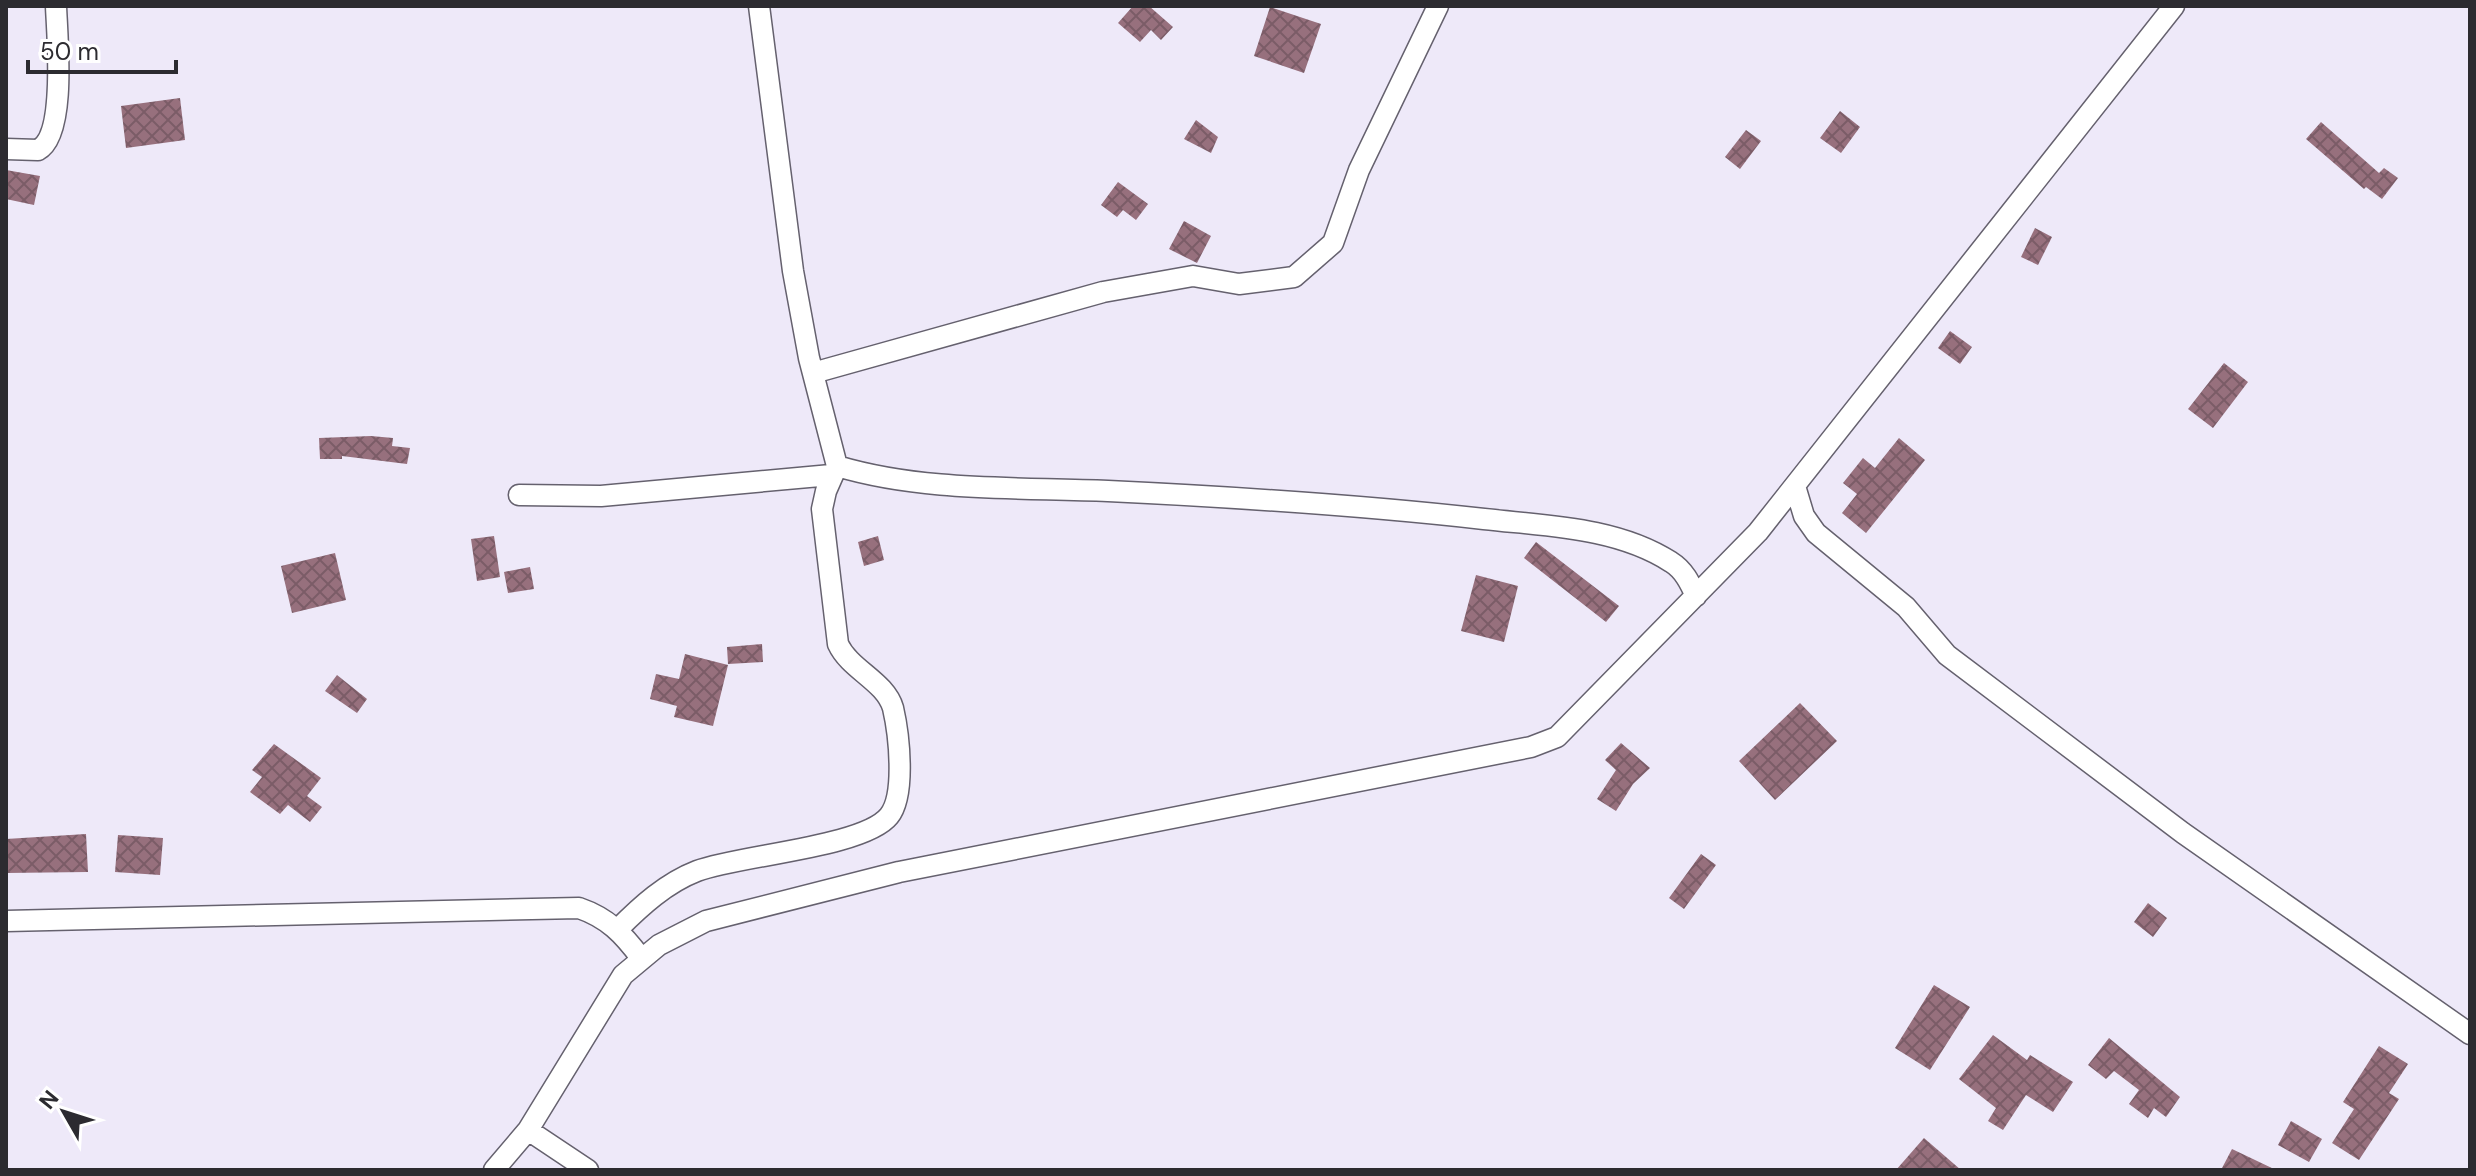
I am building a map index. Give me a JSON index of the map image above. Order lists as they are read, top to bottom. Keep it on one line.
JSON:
{"scale_bar":"50 m","north":"top left"}
